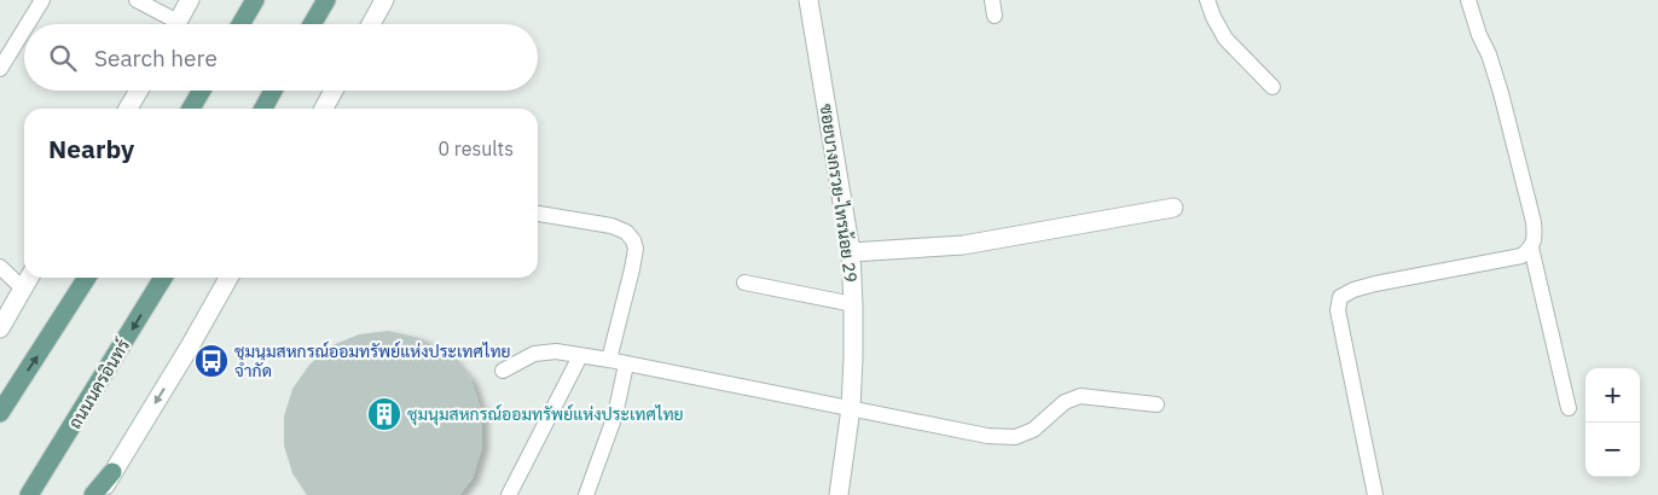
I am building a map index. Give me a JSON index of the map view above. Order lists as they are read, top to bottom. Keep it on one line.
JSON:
{"streets":{"main road":["ถนนนครอินทร์"],"street":["ซอยบางกรวย-ไทรน้อย 29"]},"places":{"bus stop":["ชุมนุมสหกรณ์ออมทรัพย์แห่งประเทศไทย จำกัด"],"building":["ชุมนุมสหกรณ์ออมทรัพย์แห่งประเทศไทย"]},"page":{"search":"Search here","heading":["Nearby","0 results"],"map_buttons":["+","−"]}}
